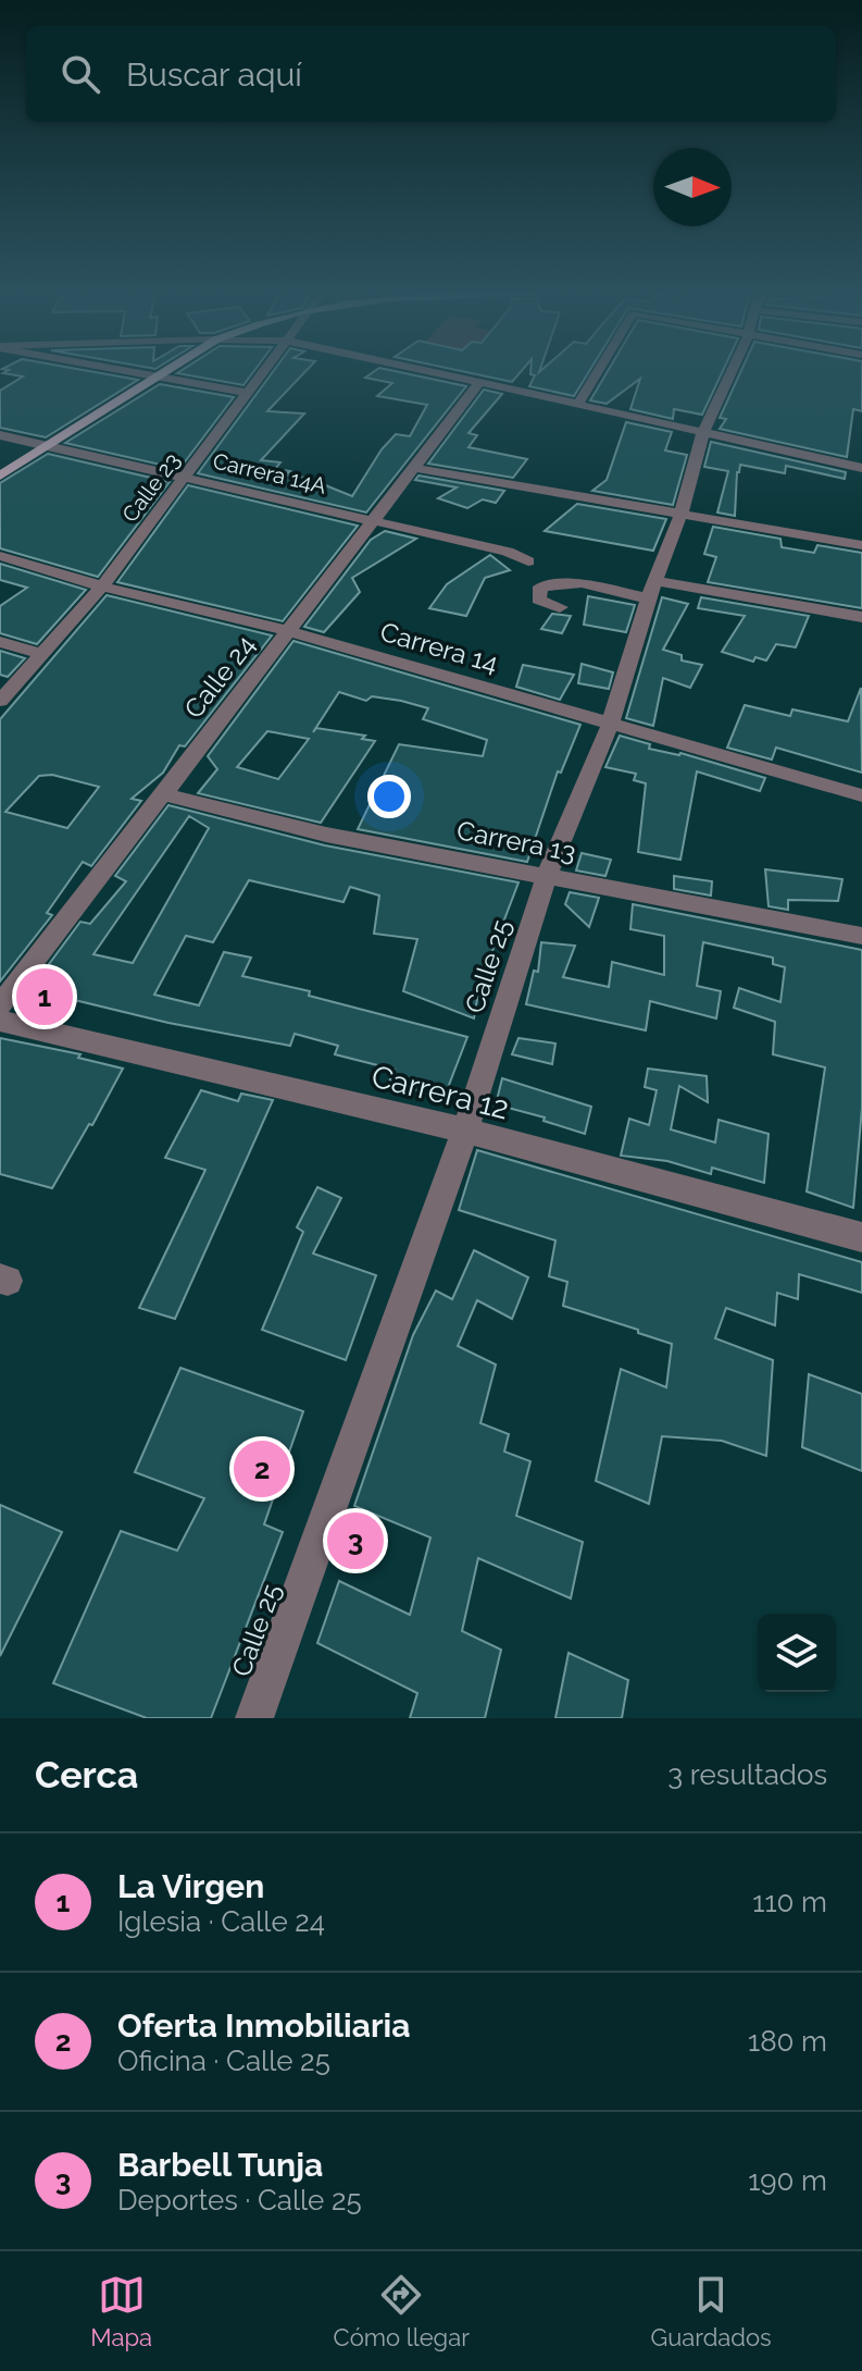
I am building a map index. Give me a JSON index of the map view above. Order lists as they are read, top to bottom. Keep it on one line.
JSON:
{"streets":{"street":["Carrera 14A","Calle 23","Carrera 14","Calle 24","Carrera 13","Calle 25","Carrera 12"]},"crossings":[["Carrera 14A","Calle 23"],["Carrera 14A","Calle 24"],["Calle 23","Carrera 14"],["Carrera 14","Calle 24"],["Carrera 14","Calle 25"],["Calle 24","Carrera 13"],["Carrera 13","Calle 25"],["Calle 25","Carrera 12"]],"north":"right","page":{"search":"Buscar aquí","pins":["1","2","3"],"heading":["Cerca","3 resultados"],"list":[{"mark":"1","name":"La Virgen","note":"Iglesia · Calle 24","value":"110 m"},{"mark":"2","name":"Oferta Inmobiliaria","note":"Oficina · Calle 25","value":"180 m"},{"mark":"3","name":"Barbell Tunja","note":"Deportes · Calle 25","value":"190 m"}],"nav":["Mapa","Cómo llegar","Guardados"]}}
